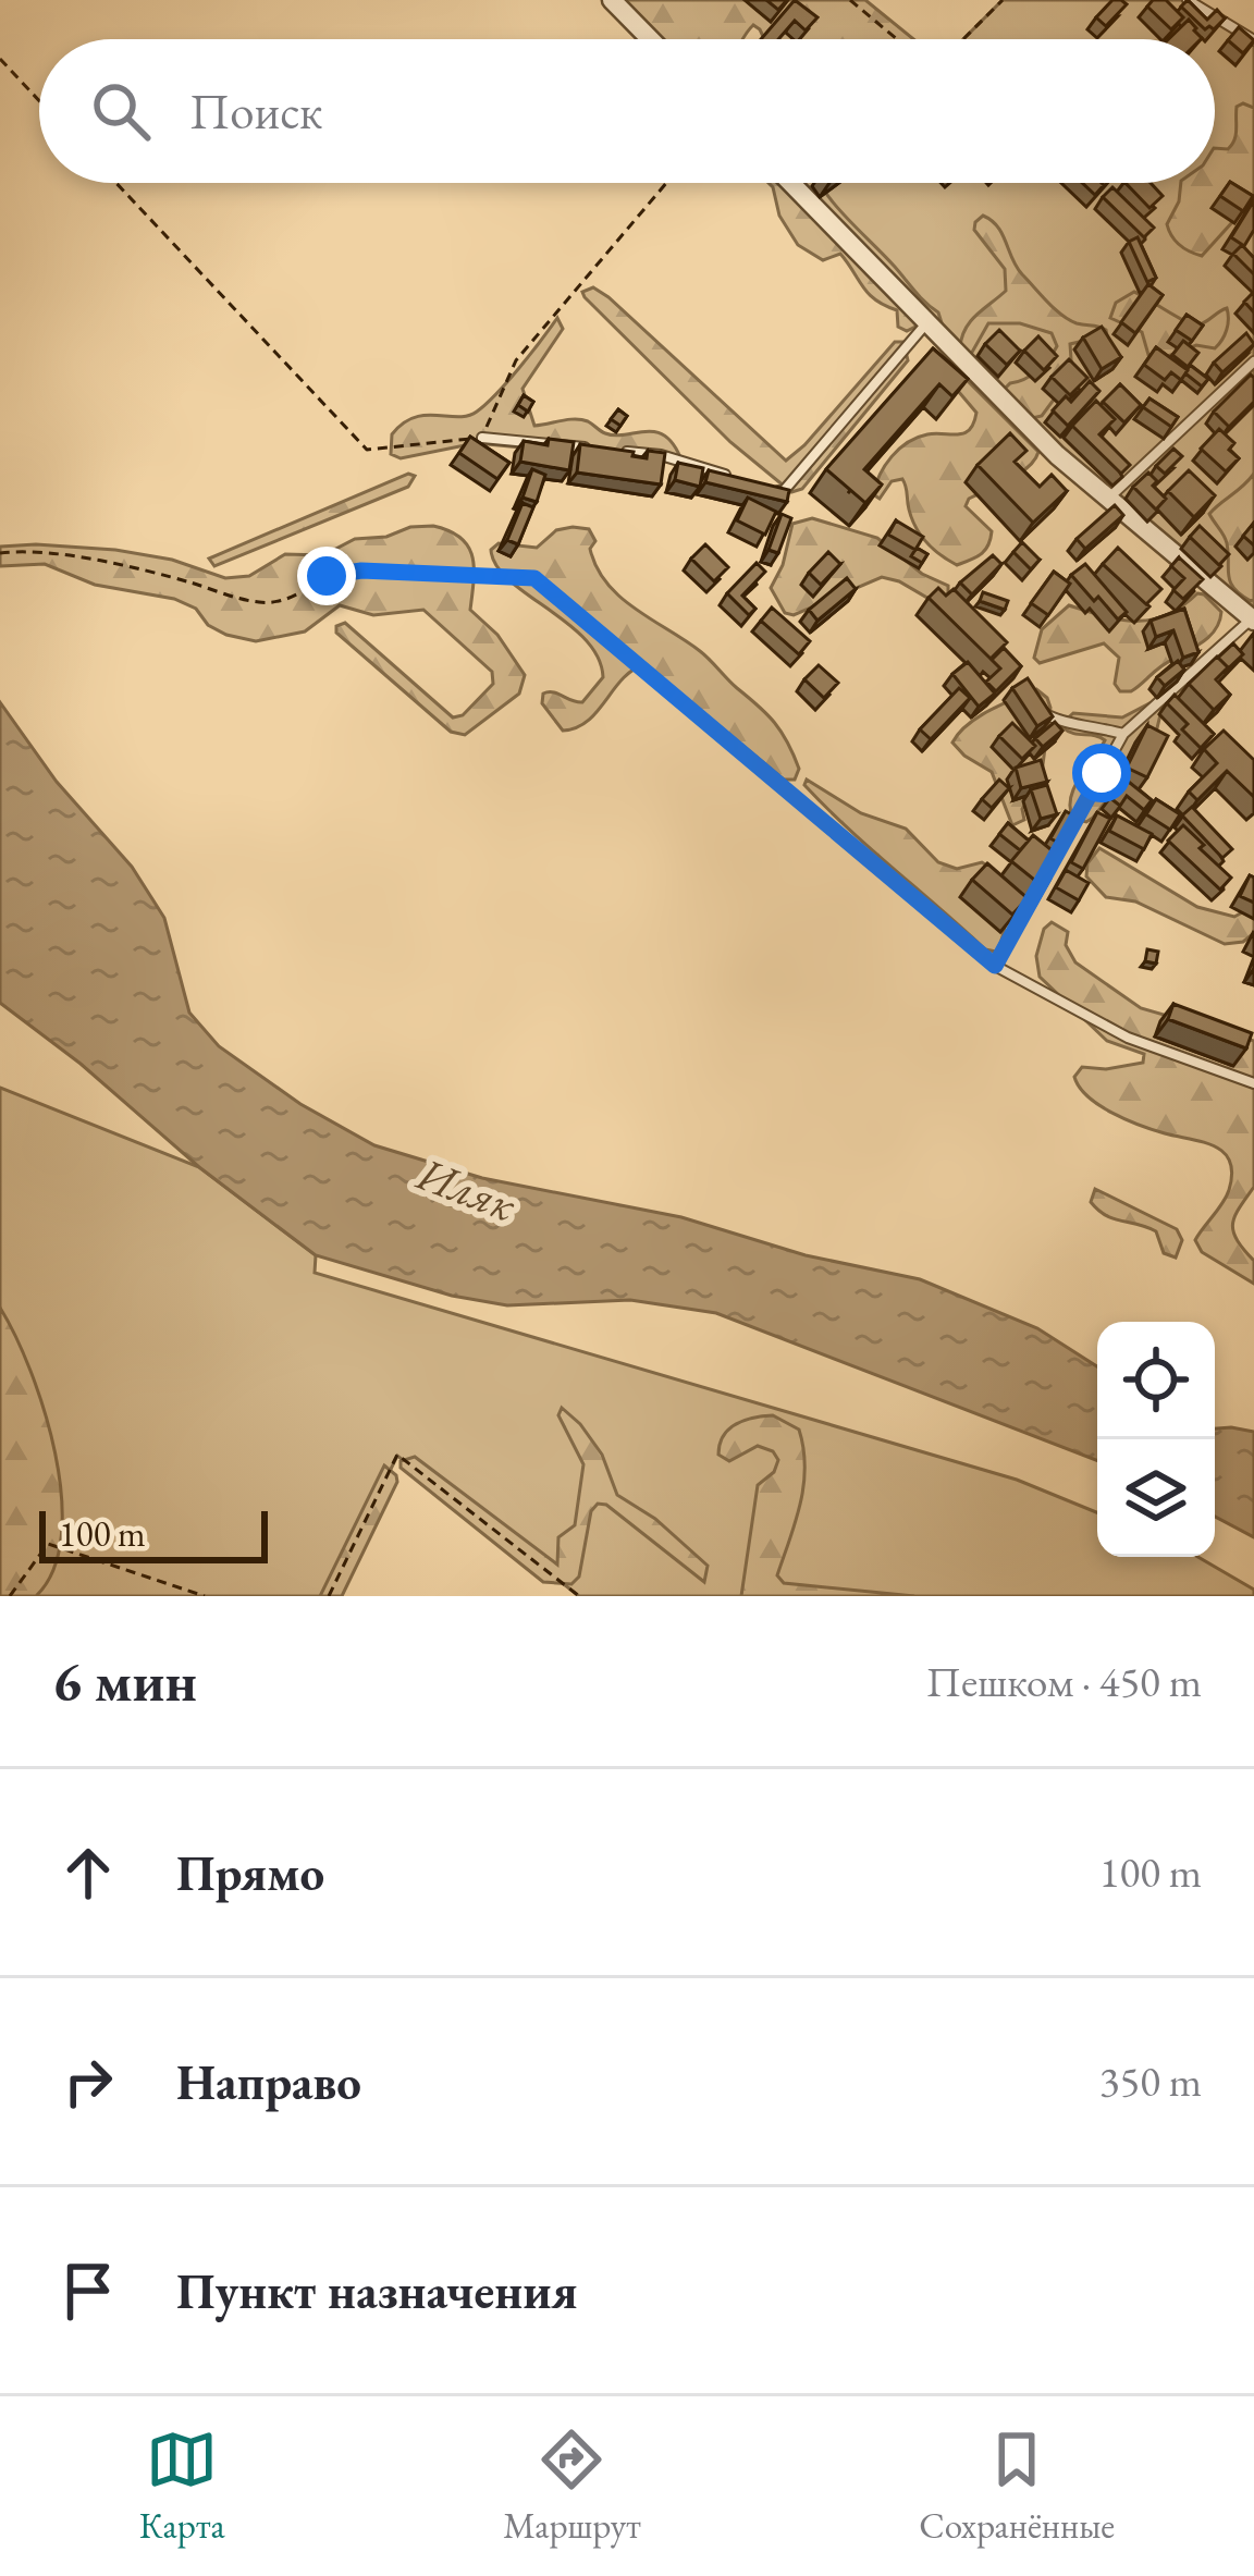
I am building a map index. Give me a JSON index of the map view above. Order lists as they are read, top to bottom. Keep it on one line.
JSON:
{"water":["Иляк"],"scale_bar":"100 m","page":{"search":"Поиск","scale":"100 m","heading":["6 мин","Пешком · 450 m"],"list":[["Прямо","100 m"],["Направо","350 m"],"Пункт назначения"],"nav":["Карта","Маршрут","Сохранённые"]}}
